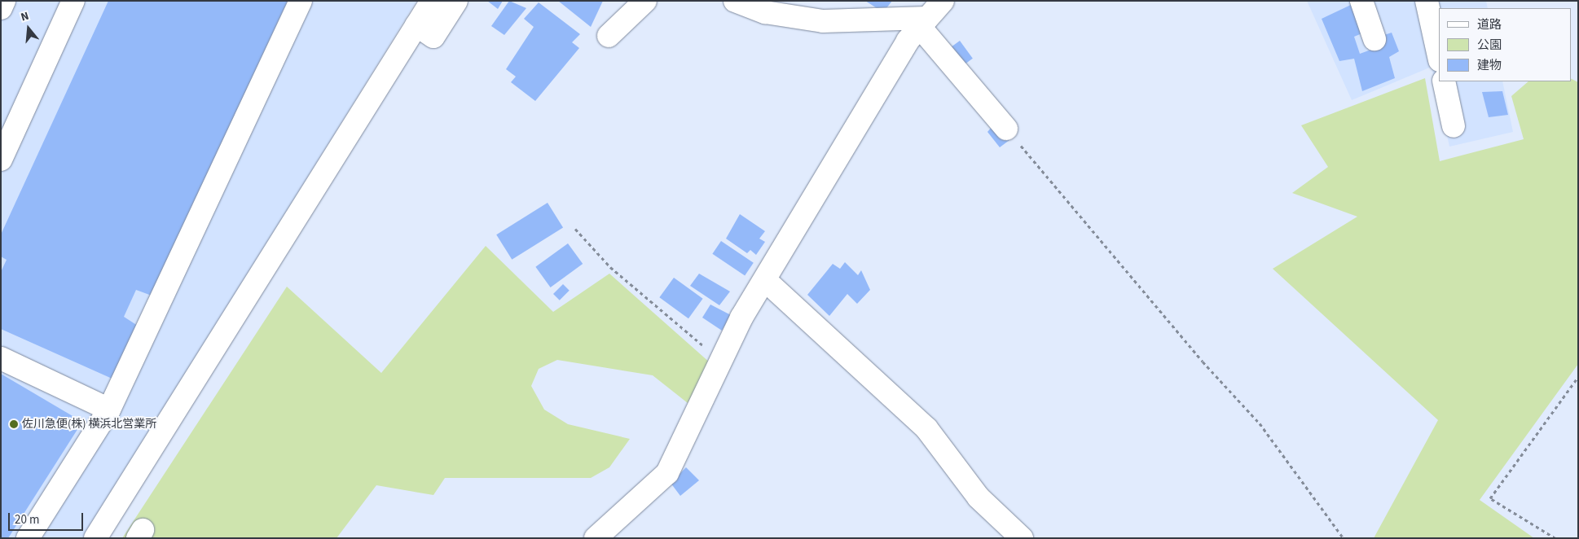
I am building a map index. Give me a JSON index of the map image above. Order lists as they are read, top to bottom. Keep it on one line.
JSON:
{"places":["佐川急便(株) 横浜北営業所"],"legend":["道路","公園","建物"],"scale_bar":"20 m","north":"top"}
